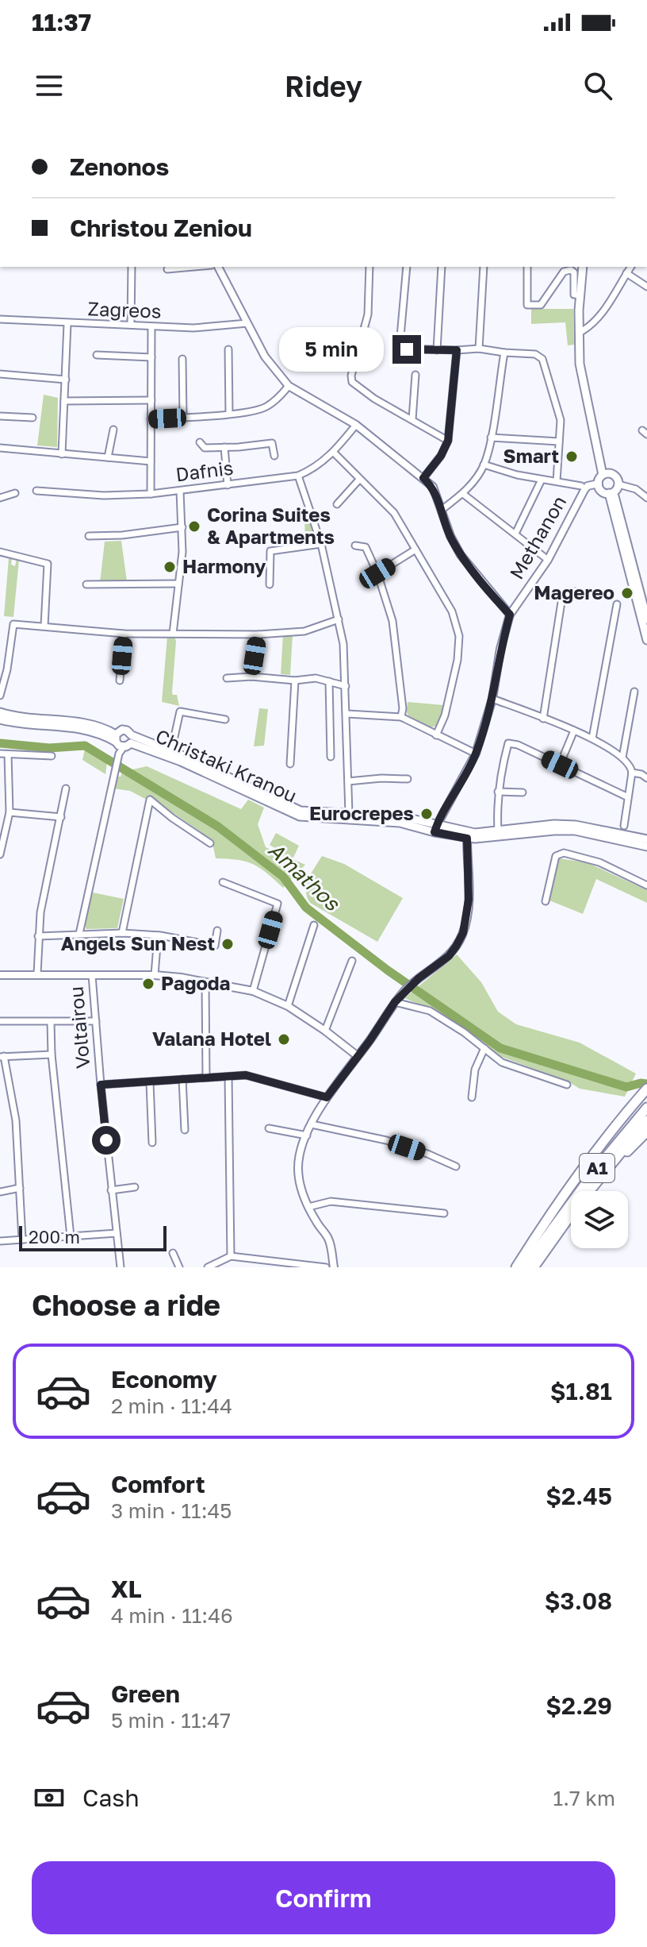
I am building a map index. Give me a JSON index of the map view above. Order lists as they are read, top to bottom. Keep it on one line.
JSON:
{"streets":{"highway":["A1"],"main road":["Christaki Kranou"],"street":["Zagreos","Dafnis","Methanon","Voltairou"]},"crossings":[["Methanon","Christaki Kranou"]],"water":["Amathos"],"places":["Smart","Corina Suites & Apartments","Harmony","Magereo","Eurocrepes","Angels Sun Nest","Pagoda","Valana Hotel"],"scale_bar":"200 m","page":{"status":"11:37","header":"Ridey","banner":["Zenonos","Christou Zeniou"],"bubble":"5 min","scale":"200 m","heading":"Choose a ride","list":[{"name":"Economy","note":"2 min · 11:44","value":"$1.81"},{"name":"Comfort","note":"3 min · 11:45","value":"$2.45"},{"name":"XL","note":"4 min · 11:46","value":"$3.08"},{"name":"Green","note":"5 min · 11:47","value":"$2.29"}],"pay":["Cash","1.7 km"],"buttons":"Confirm"}}
